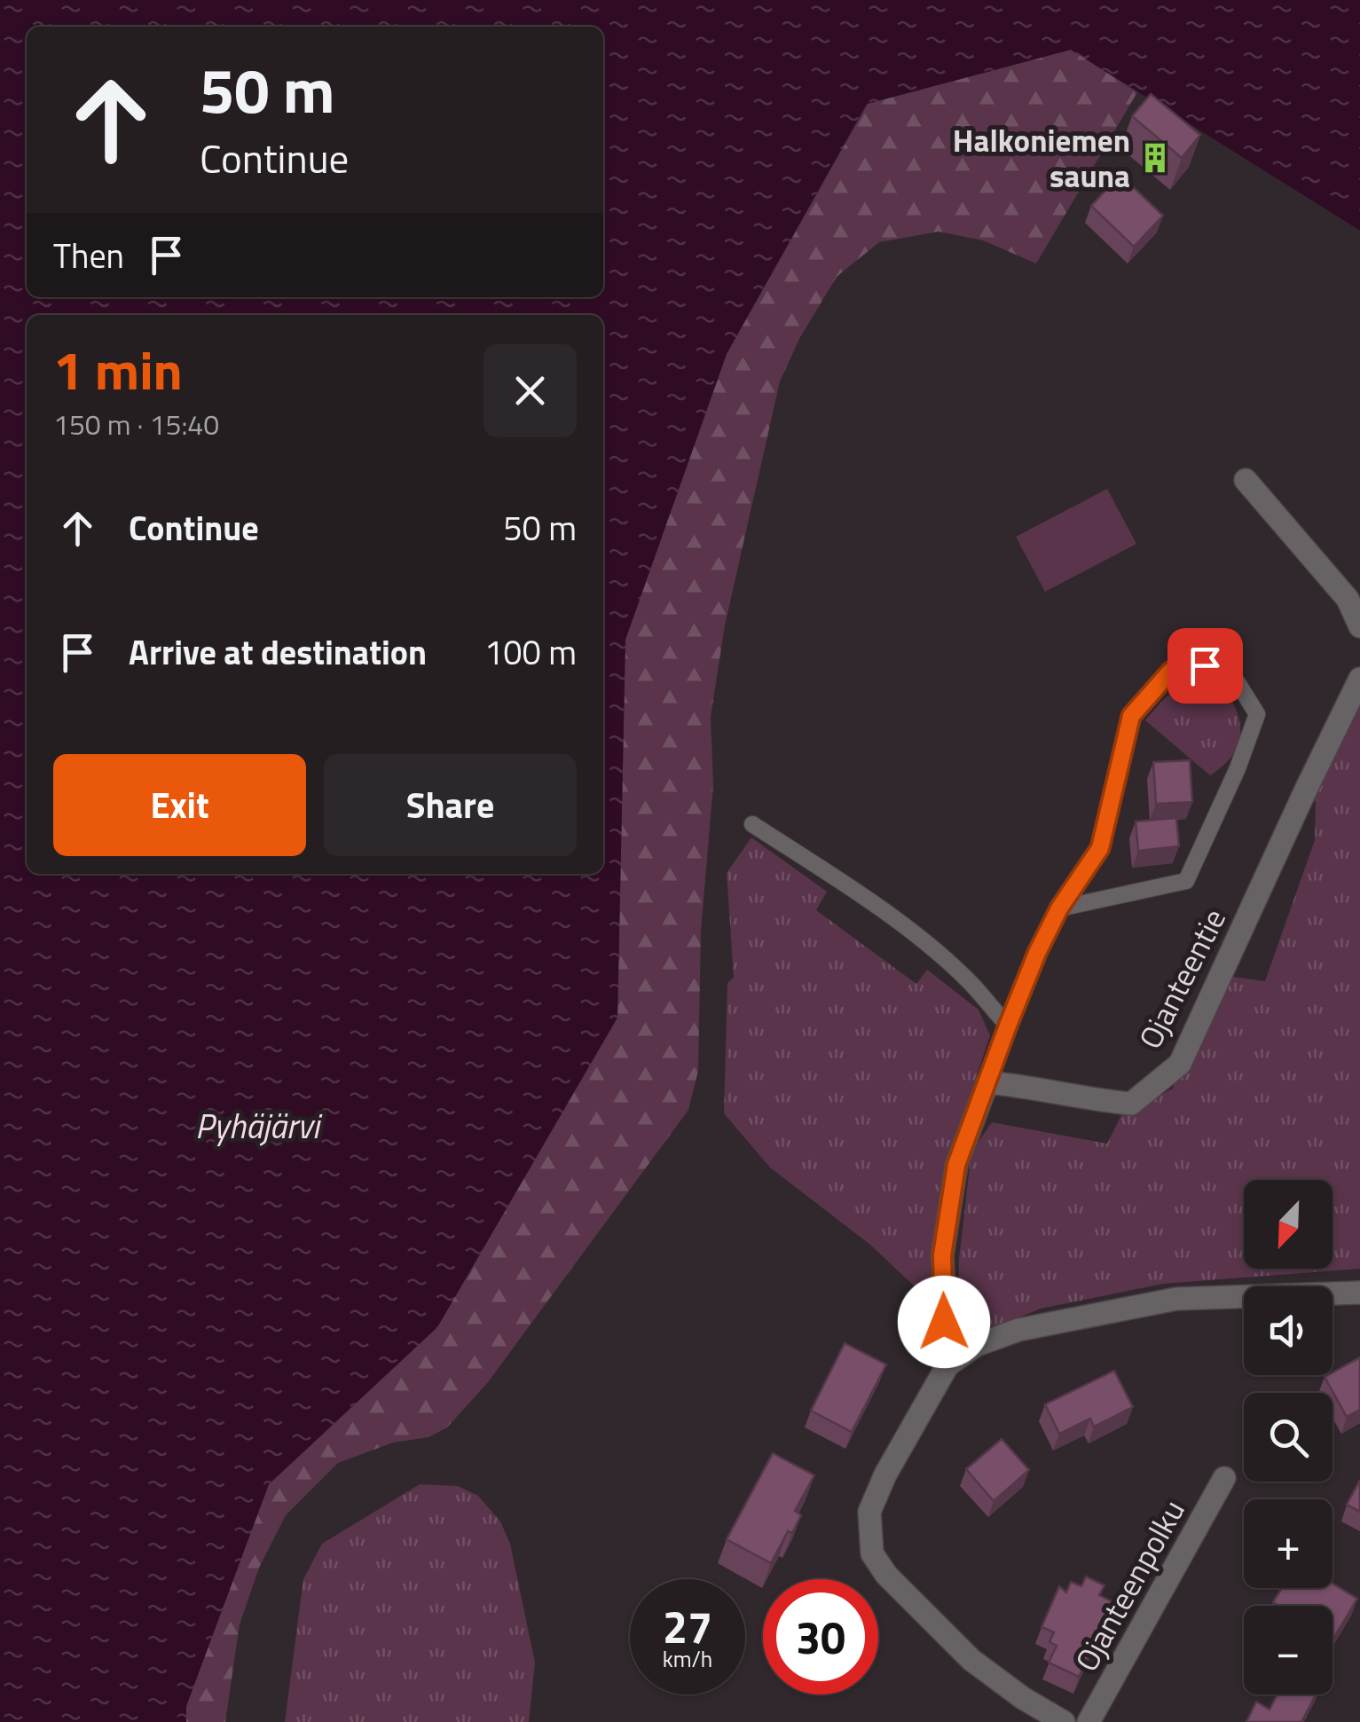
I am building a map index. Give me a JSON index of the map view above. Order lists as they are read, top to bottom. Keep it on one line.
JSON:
{"streets":{"street":["Ojanteentie","Ojanteenpolku"]},"water":["Pyhäjärvi"],"places":{"building":["Halkoniemen sauna"]},"north":"bottom left","page":{"turn":["50 m","Continue"],"then":"Then","heading":["1 min","150 m · 15:40"],"list":[{"name":"Continue","value":"50 m"},{"name":"Arrive at destination","value":"100 m"}],"buttons":["Exit","Share"],"map_buttons":["+","−"],"speed":"27 km/h","limit":"30"}}
